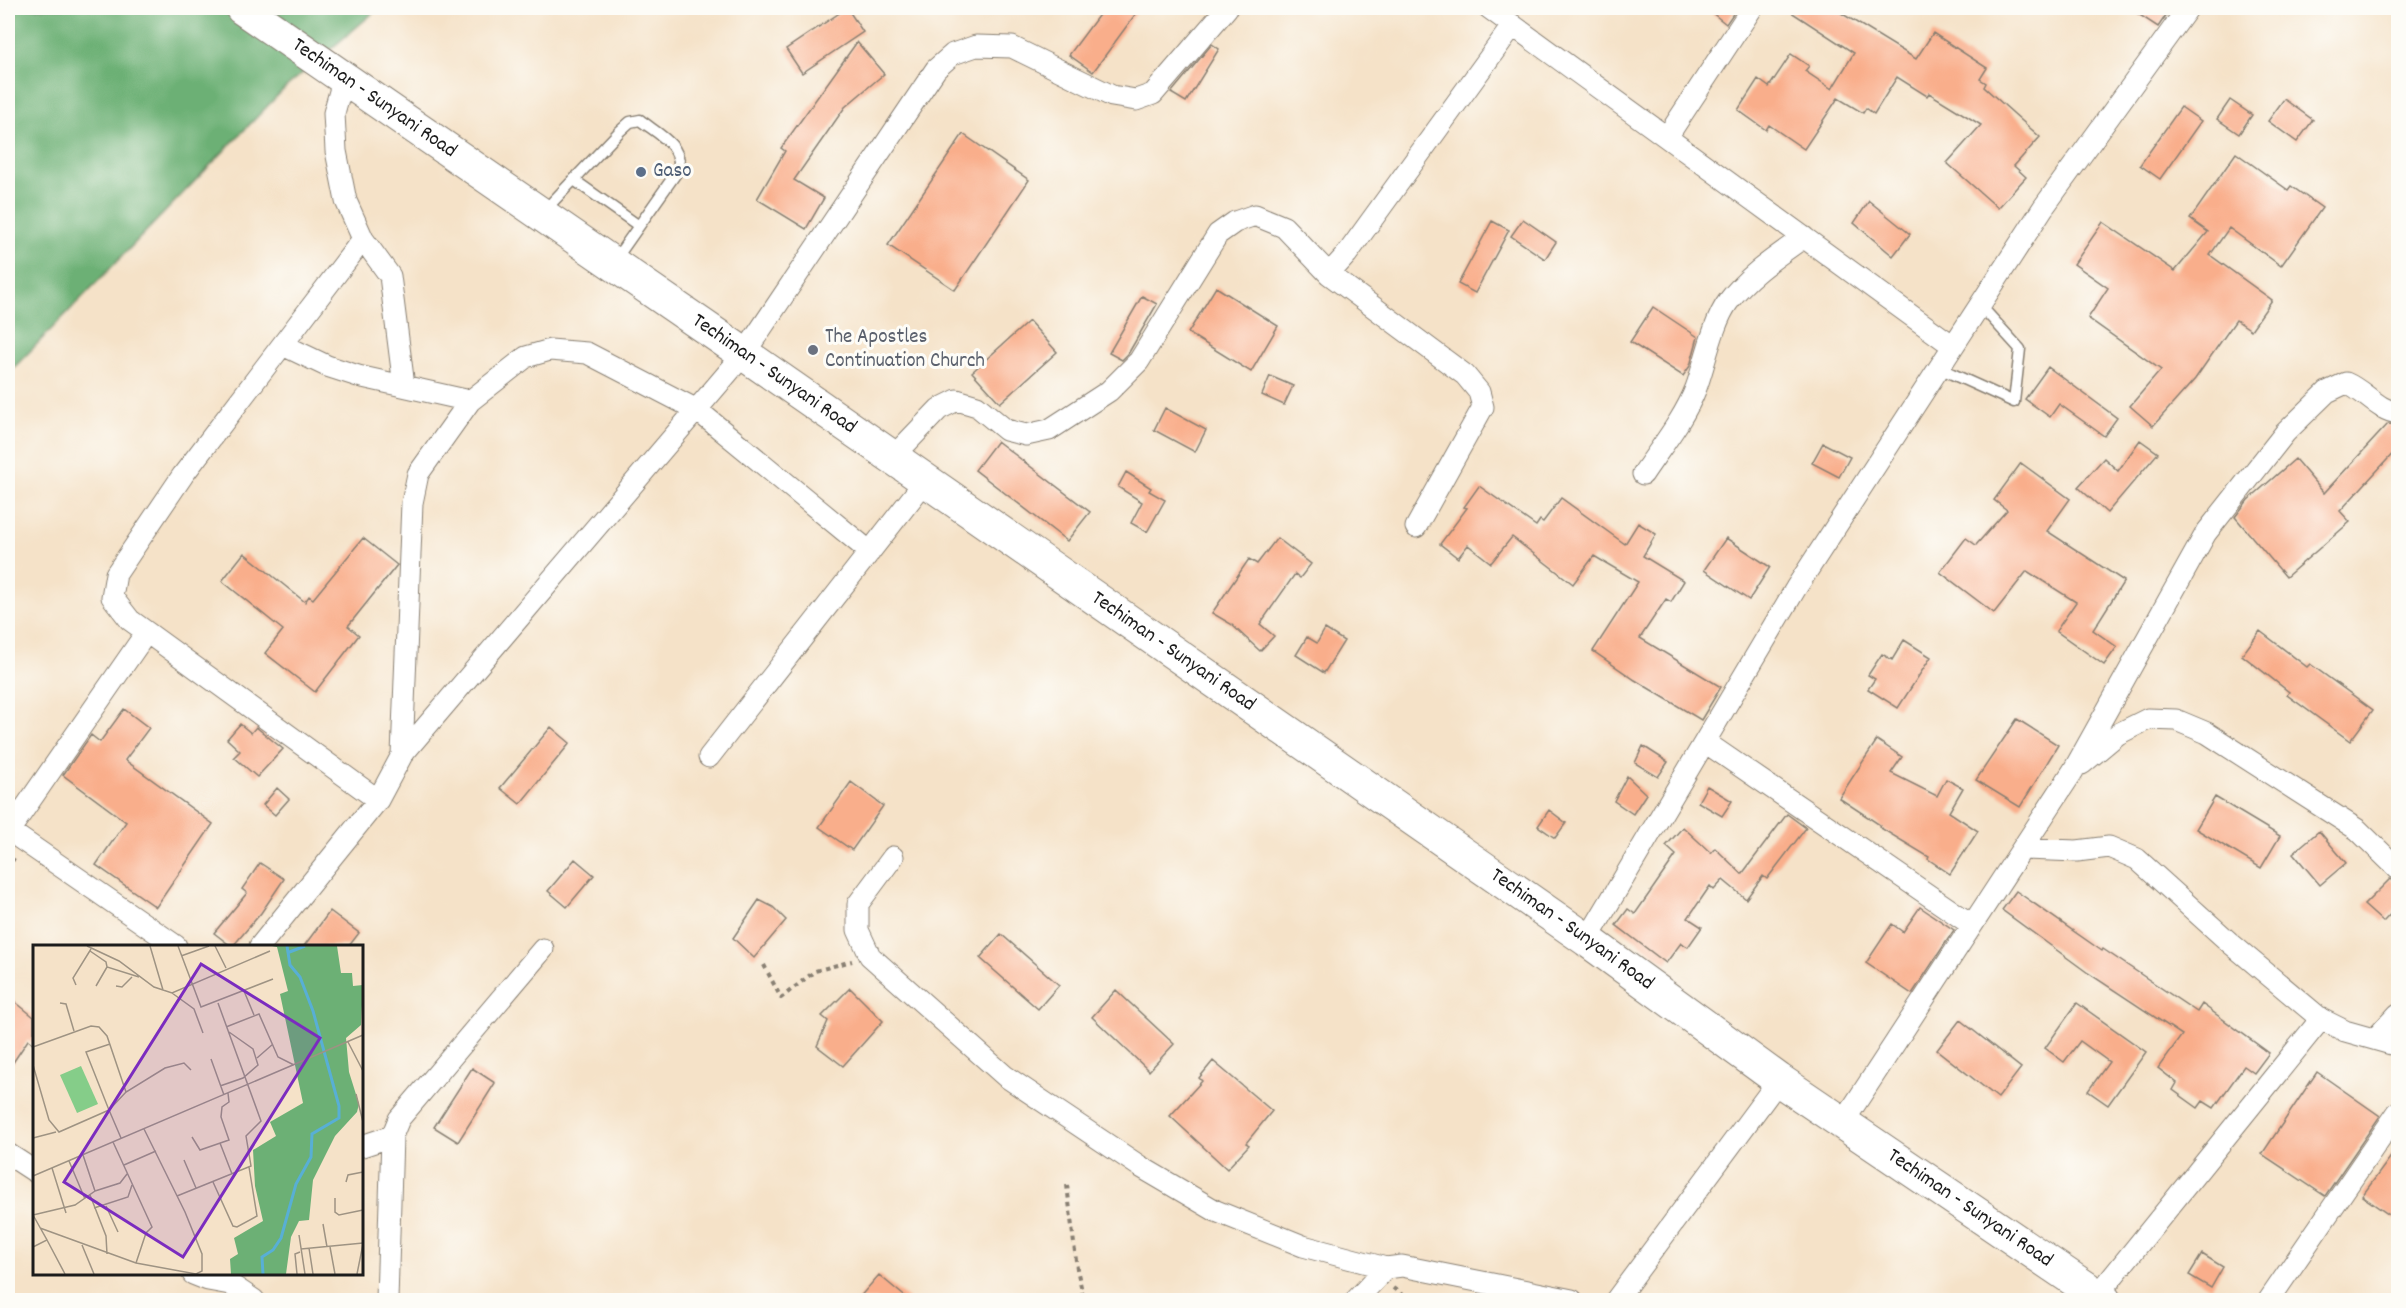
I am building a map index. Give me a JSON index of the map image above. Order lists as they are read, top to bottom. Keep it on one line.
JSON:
{"streets":{"main road":["Techiman - Sunyani Road"]},"places":["Gaso","The Apostles Continuation Church"]}
